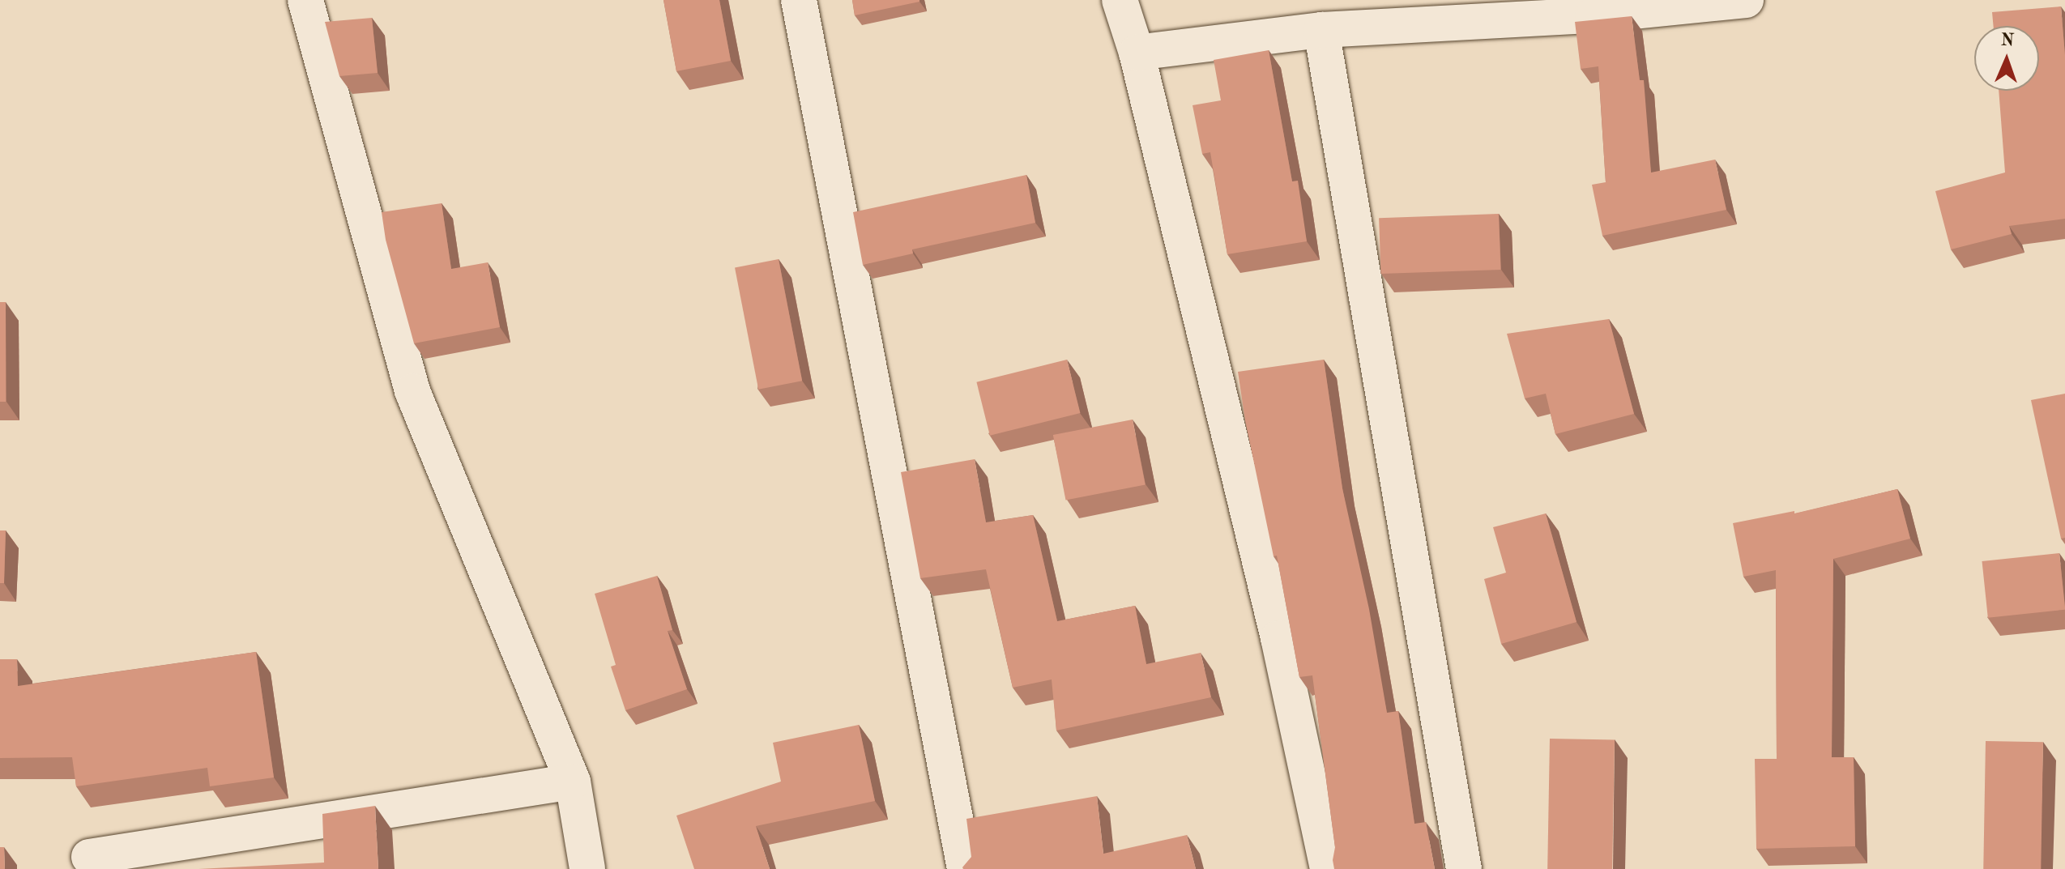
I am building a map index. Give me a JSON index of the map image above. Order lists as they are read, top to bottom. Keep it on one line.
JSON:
{"north":"top"}
